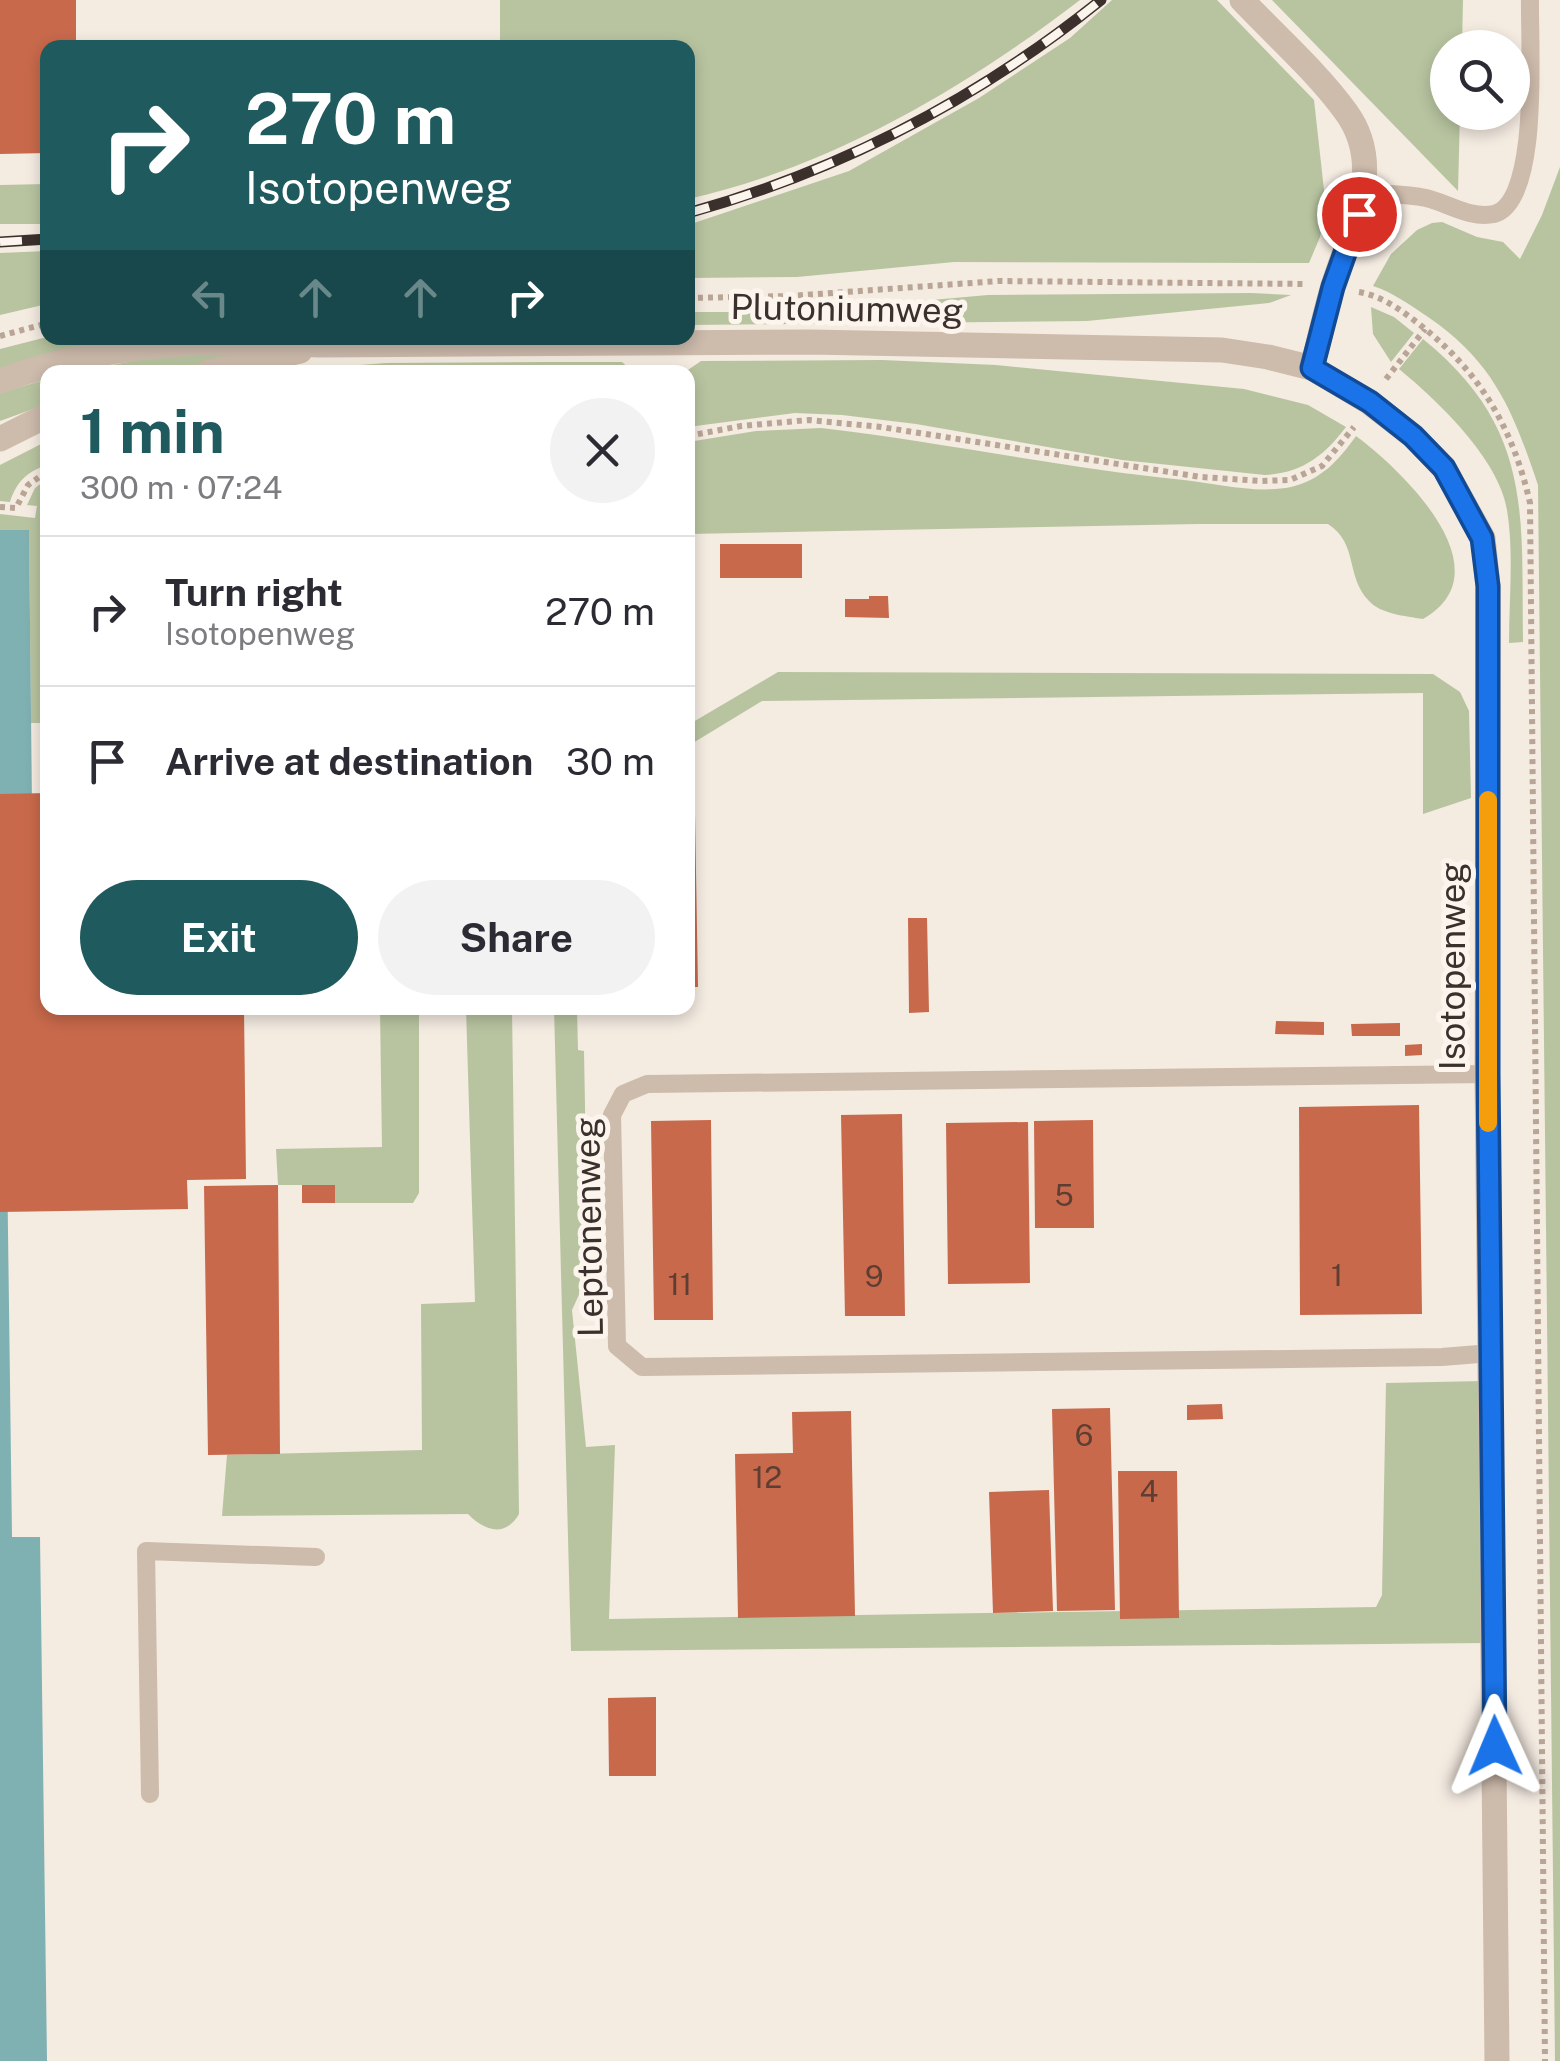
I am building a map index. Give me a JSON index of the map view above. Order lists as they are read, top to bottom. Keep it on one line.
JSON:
{"streets":{"street":["Plutoniumweg","Isotopenweg"],"lane":["Leptonenweg"]},"crossings":[["Plutoniumweg","Isotopenweg"],["Isotopenweg","Leptonenweg"]],"house_numbers":["5","1","9","11","6","12","4"],"page":{"turn":["270 m","Isotopenweg"],"heading":["1 min","300 m · 07:24"],"list":[{"name":"Turn right","note":"Isotopenweg","value":"270 m"},{"name":"Arrive at destination","value":"30 m"}],"buttons":["Exit","Share"]}}
